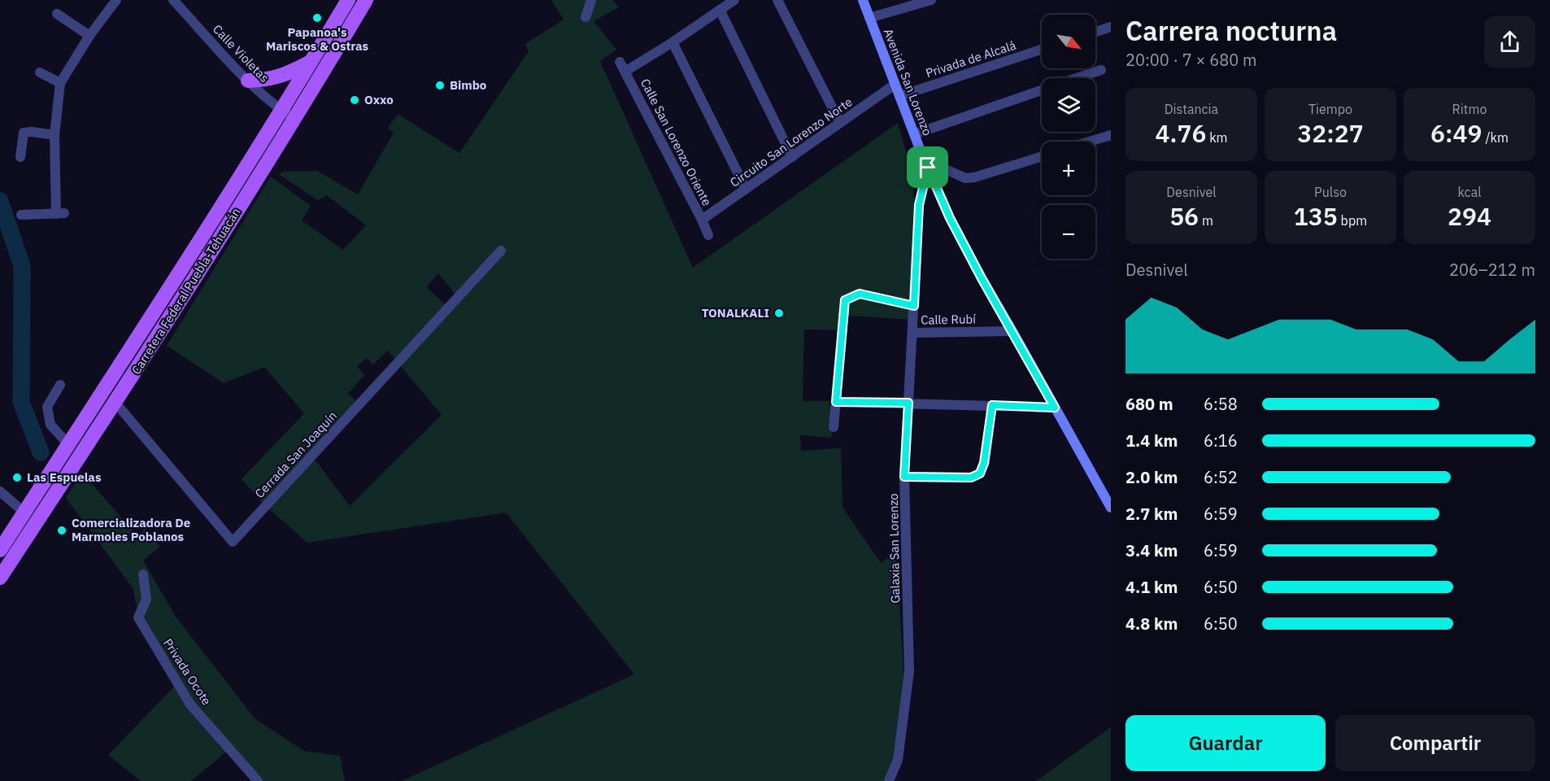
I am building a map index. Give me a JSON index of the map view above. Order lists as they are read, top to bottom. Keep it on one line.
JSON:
{"streets":{"main road":["Carretera Federal Puebla-Tehuacán"],"street":["Calle Violetas","Privada de Alcalá","Avenida San Lorenzo","Calle San Lorenzo Oriente","Circuito San Lorenzo Norte","Calle Rubí","Cerrada San Joaquín","Galaxia San Lorenzo","Privada Ocote"]},"crossings":[["Calle Violetas","Carretera Federal Puebla-Tehuacán"],["Privada de Alcalá","Avenida San Lorenzo"],["Avenida San Lorenzo","Circuito San Lorenzo Norte"],["Avenida San Lorenzo","Calle Rubí"],["Avenida San Lorenzo","Galaxia San Lorenzo"],["Calle San Lorenzo Oriente","Circuito San Lorenzo Norte"],["Carretera Federal Puebla-Tehuacán","Cerrada San Joaquín"],["Calle Rubí","Galaxia San Lorenzo"]],"places":["Papanoa's Mariscos & Ostras","Bimbo","Oxxo","TONALKALI","Las Espuelas","Comercializadora De Marmoles Poblanos"],"north":"bottom right","page":{"heading":["Carrera nocturna","20:00 · 7 × 680 m"],"map_buttons":["+","−"],"stats":[["Distancia","4.76 km"],["Tiempo","32:27"],["Ritmo","6:49 /km"],["Desnivel","56 m"],["Pulso","135 bpm"],["kcal","294"]],"chart":["Desnivel","206–212 m"],"list":[{"name":"680 m","note":"6:58"},{"name":"1.4 km","note":"6:16"},{"name":"2.0 km","note":"6:52"},{"name":"2.7 km","note":"6:59"},{"name":"3.4 km","note":"6:59"},{"name":"4.1 km","note":"6:50"},{"name":"4.8 km","note":"6:50"}],"buttons":["Guardar","Compartir"]}}
